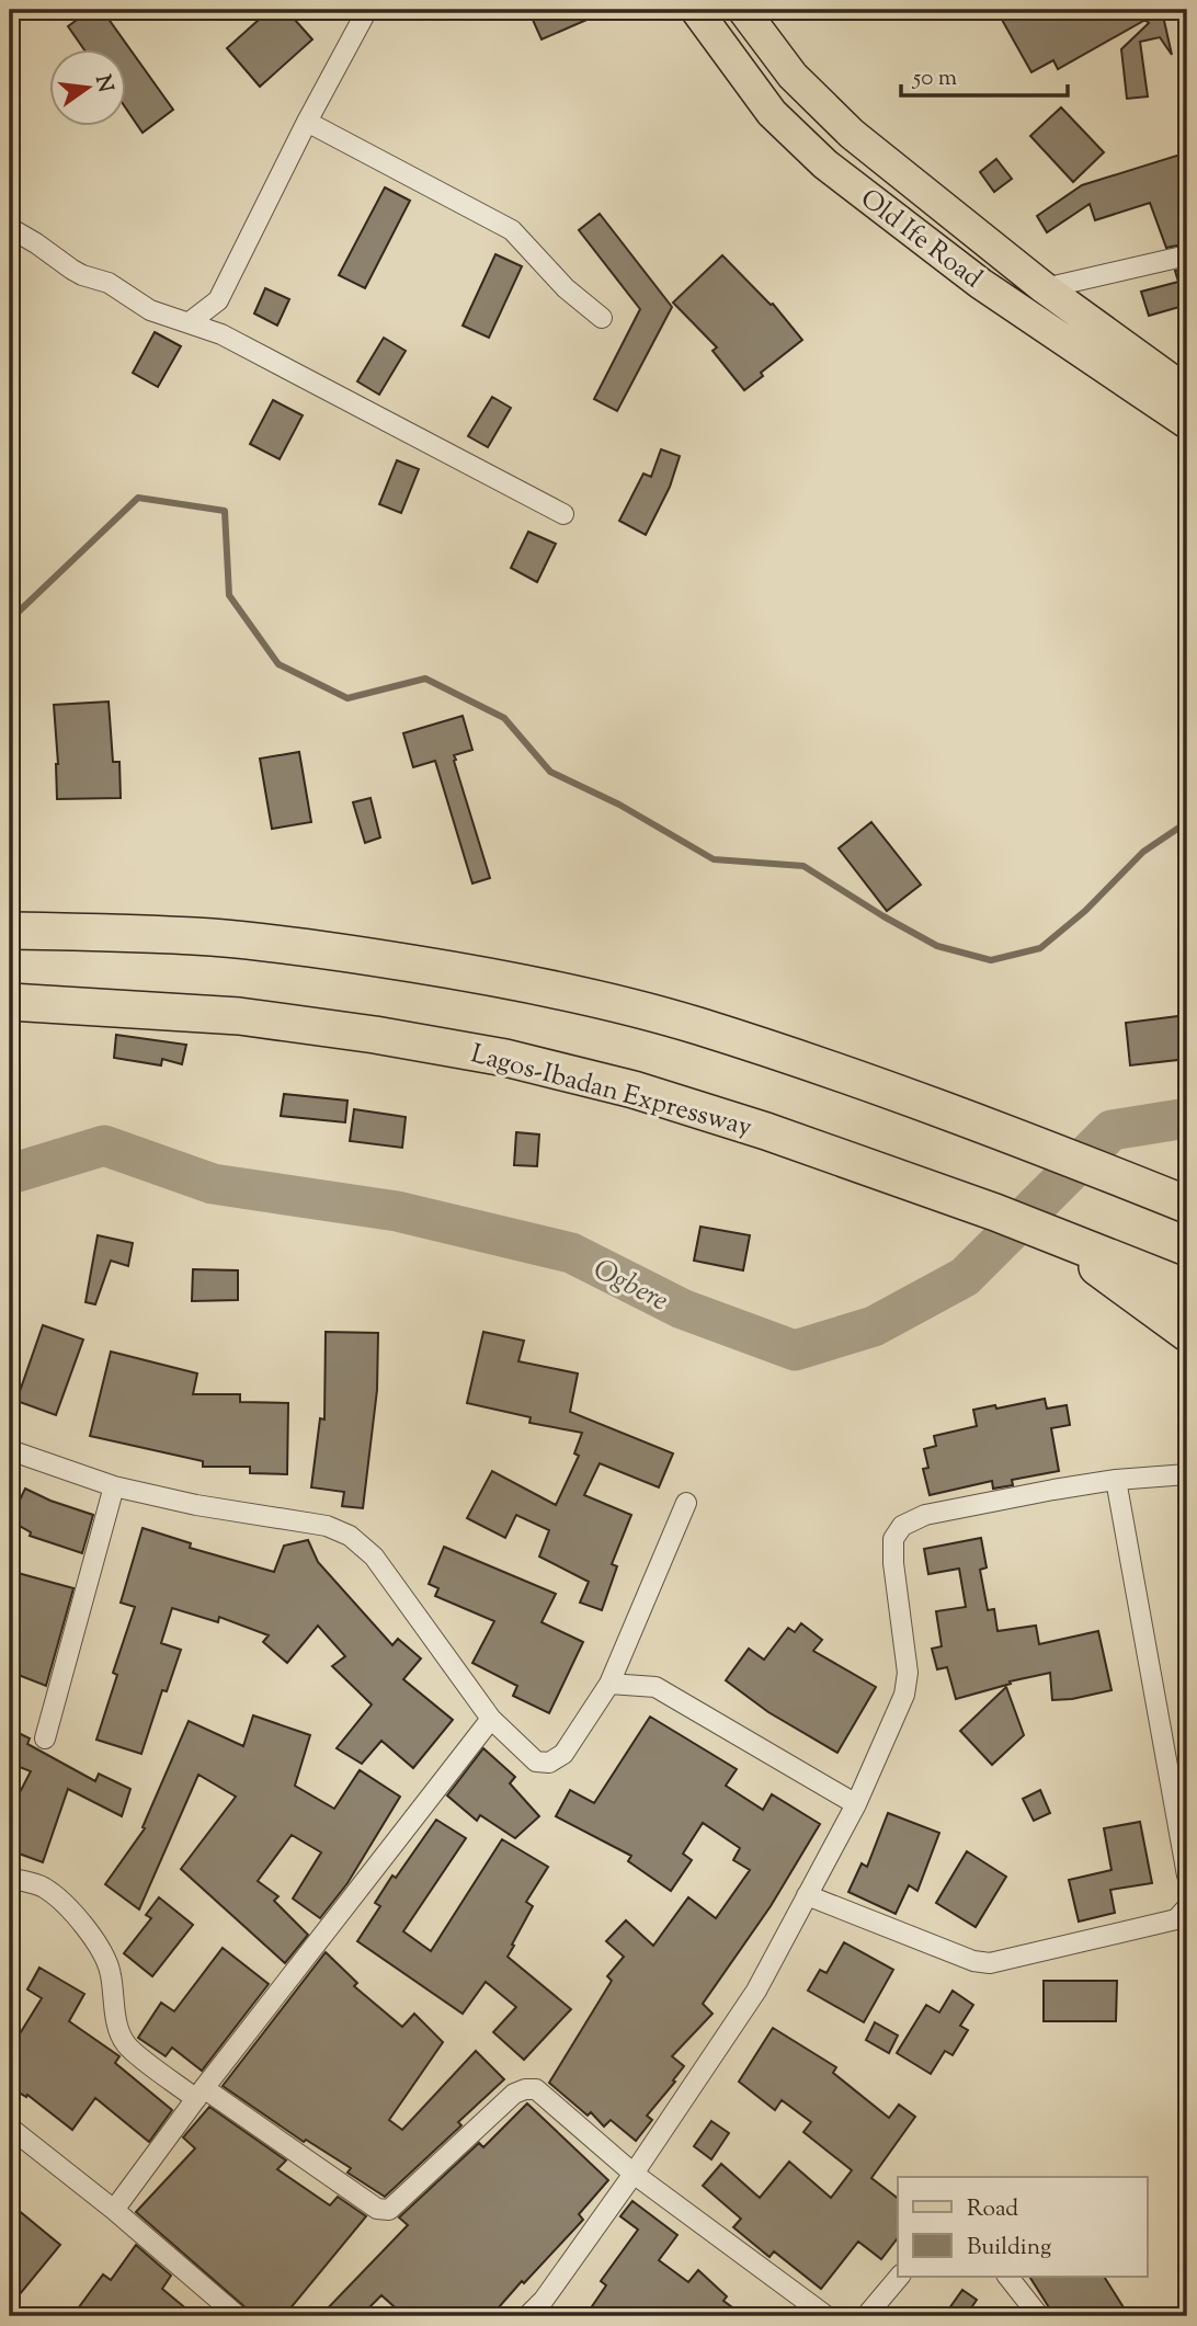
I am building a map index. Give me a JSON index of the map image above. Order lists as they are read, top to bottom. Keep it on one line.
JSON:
{"streets":{"highway":["Lagos-Ibadan Expressway"],"main road":["Old Ife Road"]},"water":["Ogbere"],"legend":["Road","Building"],"scale_bar":"50 m","north":"right"}
